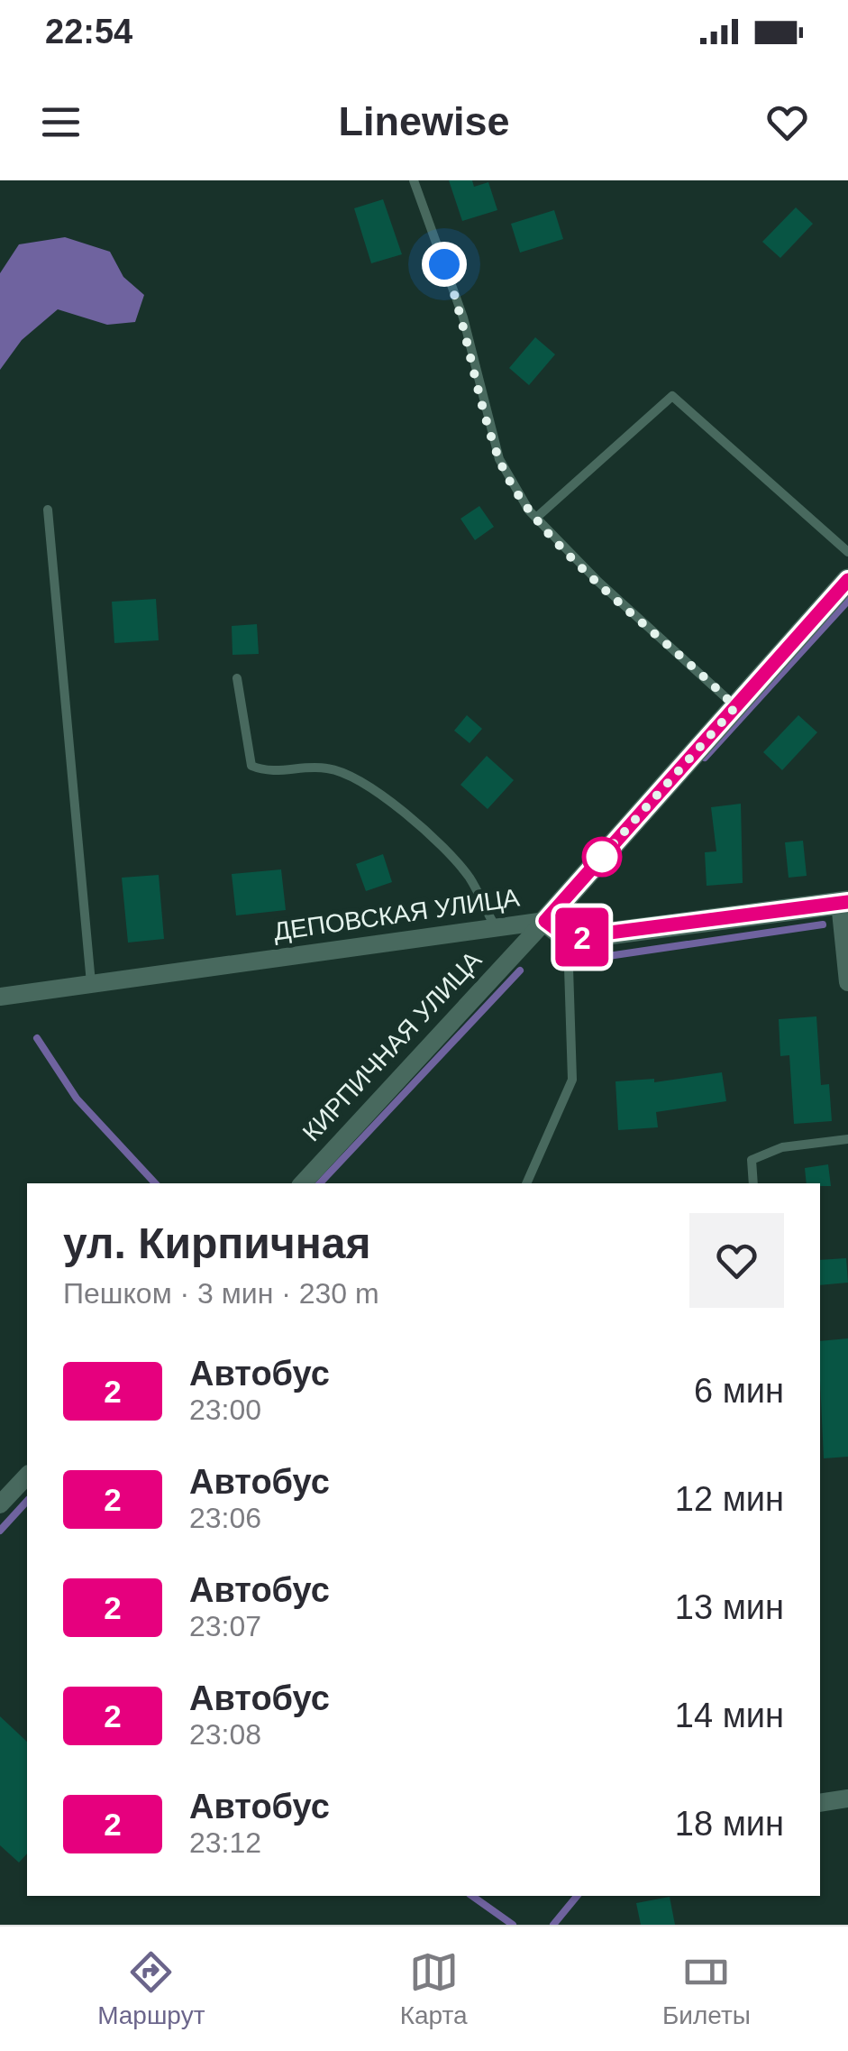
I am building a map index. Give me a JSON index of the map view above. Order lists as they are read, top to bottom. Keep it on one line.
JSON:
{"streets":{"street":["ДЕПОВСКАЯ УЛИЦА","КИРПИЧНАЯ УЛИЦА"]},"crossings":[["ДЕПОВСКАЯ УЛИЦА","КИРПИЧНАЯ УЛИЦА"]],"lines":["bus line 2"],"page":{"status":"22:54","header":"Linewise","on_map":"2","heading":["ул. Кирпичная","Пешком · 3 мин · 230 m"],"list":[{"mark":"2","name":"Автобус","note":"23:00","value":"6 мин"},{"mark":"2","name":"Автобус","note":"23:06","value":"12 мин"},{"mark":"2","name":"Автобус","note":"23:07","value":"13 мин"},{"mark":"2","name":"Автобус","note":"23:08","value":"14 мин"},{"mark":"2","name":"Автобус","note":"23:12","value":"18 мин"}],"tabs":["Маршрут","Карта","Билеты"]}}
